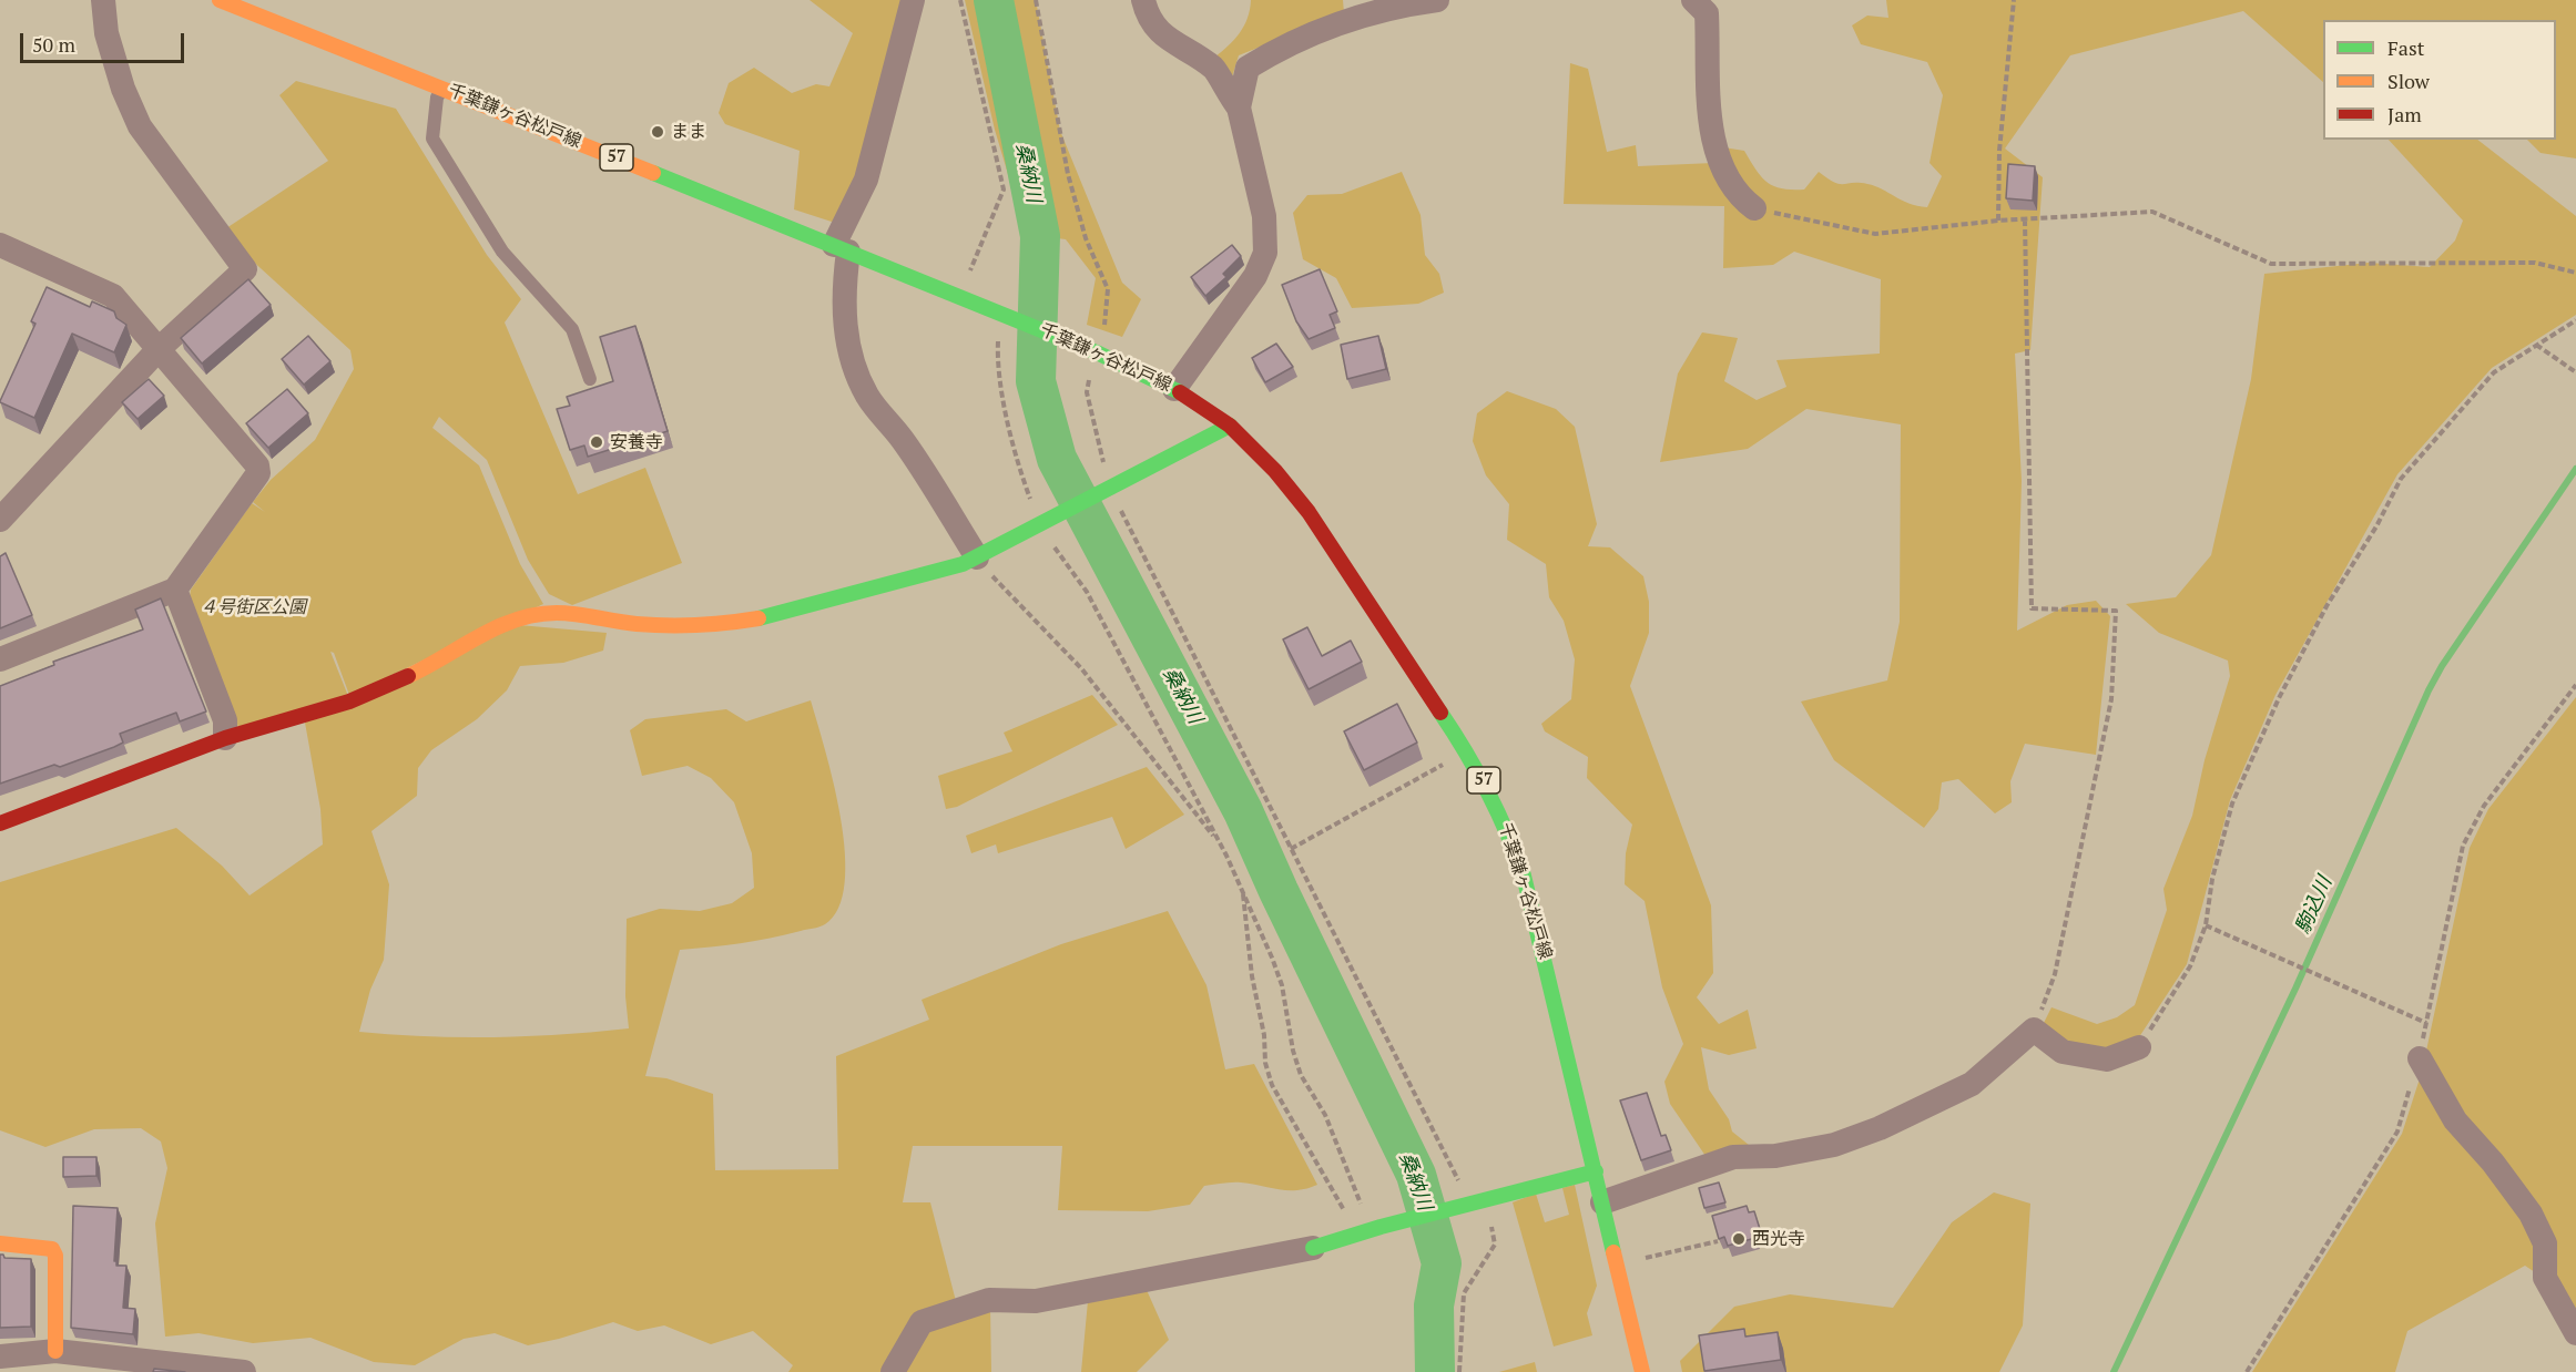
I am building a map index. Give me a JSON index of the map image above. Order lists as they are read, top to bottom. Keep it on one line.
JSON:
{"streets":{"main road":["千葉鎌ヶ谷松戸線","57"]},"water":["桑納川","駒込川"],"parks":["４号街区公園"],"places":["まま","安養寺","西光寺"],"legend":["Fast","Slow","Jam"],"scale_bar":"50 m"}
